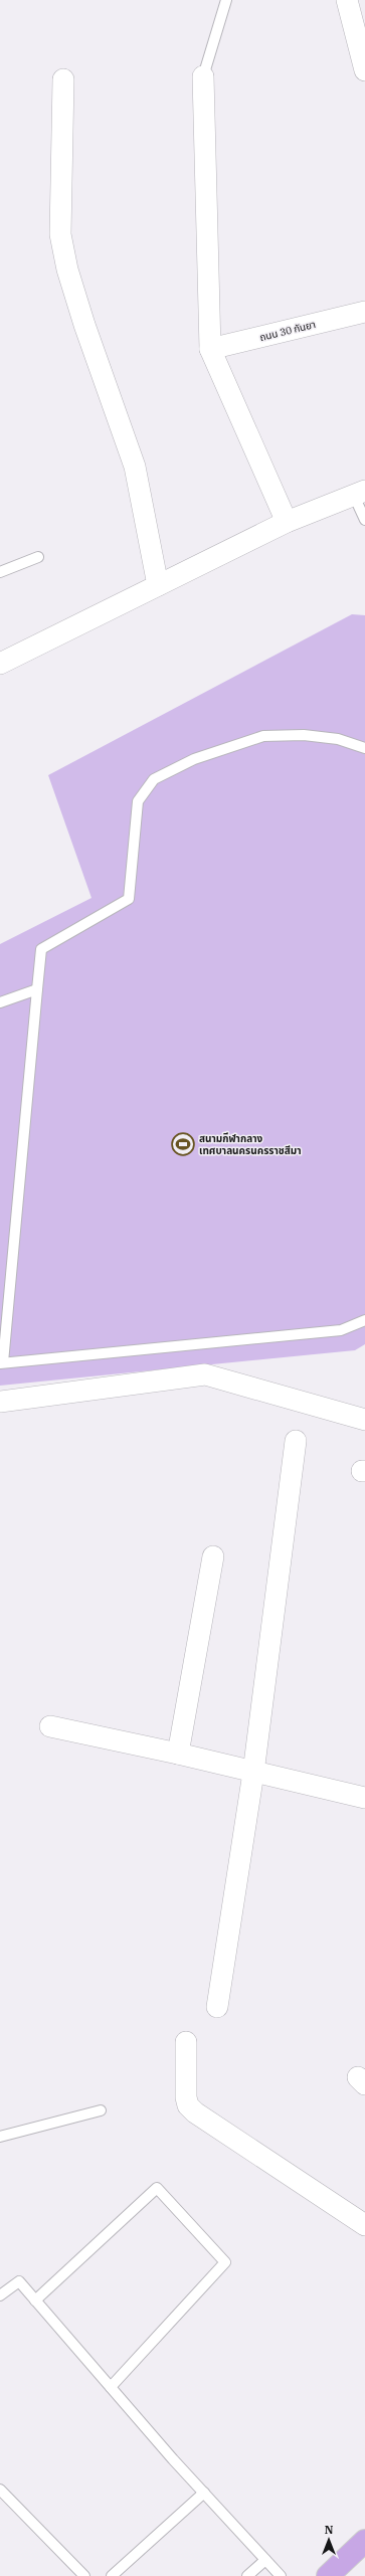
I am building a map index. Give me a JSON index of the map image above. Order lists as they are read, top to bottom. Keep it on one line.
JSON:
{"streets":{"street":["ถนน 30 กันยา"]},"places":{"sports":["สนามกีฬากลาง เทศบาลนครนครราชสีมา"]},"north":"top"}
